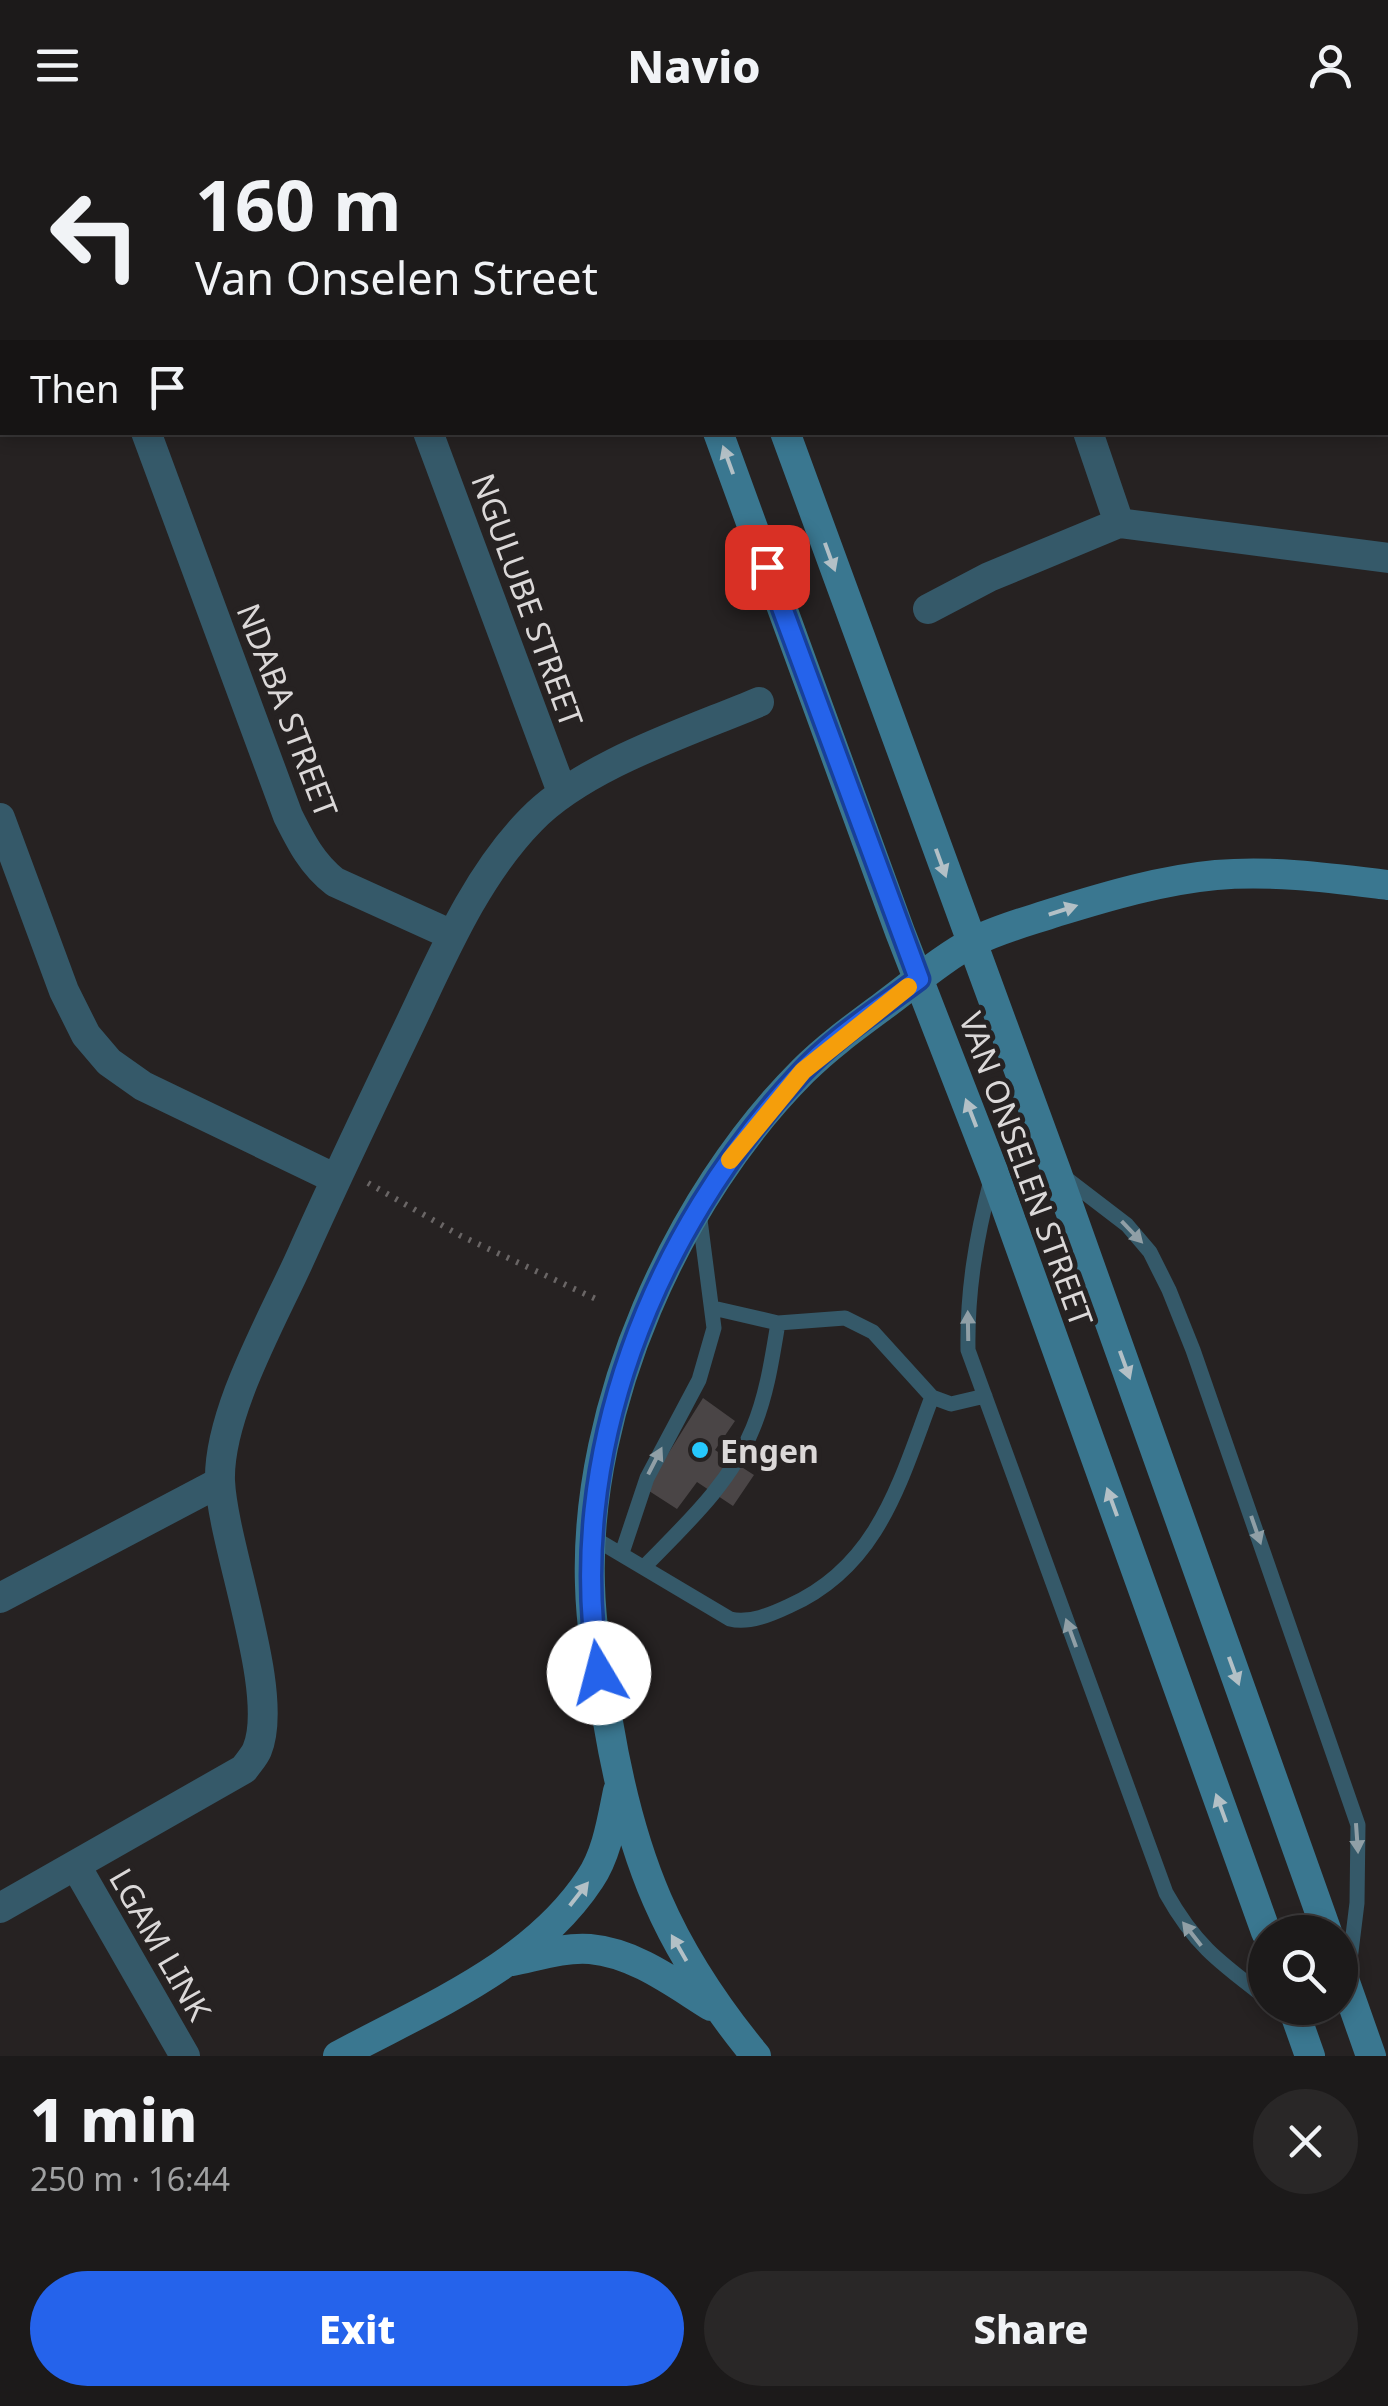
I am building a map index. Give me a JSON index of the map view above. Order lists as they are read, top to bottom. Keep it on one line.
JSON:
{"streets":{"main road":["VAN ONSELEN STREET"],"street":["NGULUBE STREET","NDABA STREET","LGAM LINK"]},"places":["Engen"],"page":{"header":"Navio","turn":["160 m","Van Onselen Street"],"then":"Then","heading":["1 min","250 m · 16:44"],"buttons":["Exit","Share"]}}
